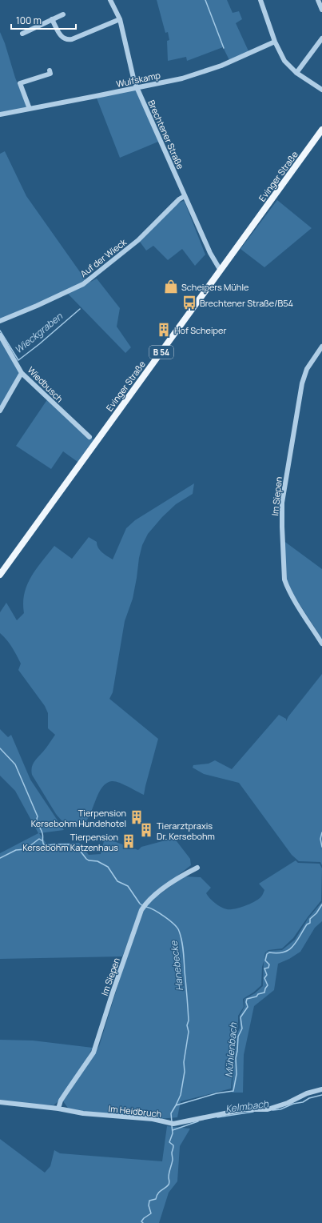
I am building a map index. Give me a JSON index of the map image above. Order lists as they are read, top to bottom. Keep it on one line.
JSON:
{"streets":{"main road":["Evinger Straße","B 54"],"street":["Wulfskamp","Brechtener Straße","Auf der Wieck","Wiedbusch","Im Siepen","Im Heidbruch"]},"crossings":[["Wulfskamp","Brechtener Straße"],["Brechtener Straße","Evinger Straße"],["Brechtener Straße","Auf der Wieck"],["Im Siepen","Im Heidbruch"]],"water":["Wieckgraben","Hanebecke","Mühlenbach","Kelmbach"],"places":{"shop":["Scheipers Mühle"],"bus stop":["Brechtener Straße/B54"],"building":["Hof Scheiper","Tierpension Kersebohm Hundehotel","Tierarztpraxis Dr. Kersebohm","Tierpension Kersebohm Katzenhaus"]},"scale_bar":"100 m"}
